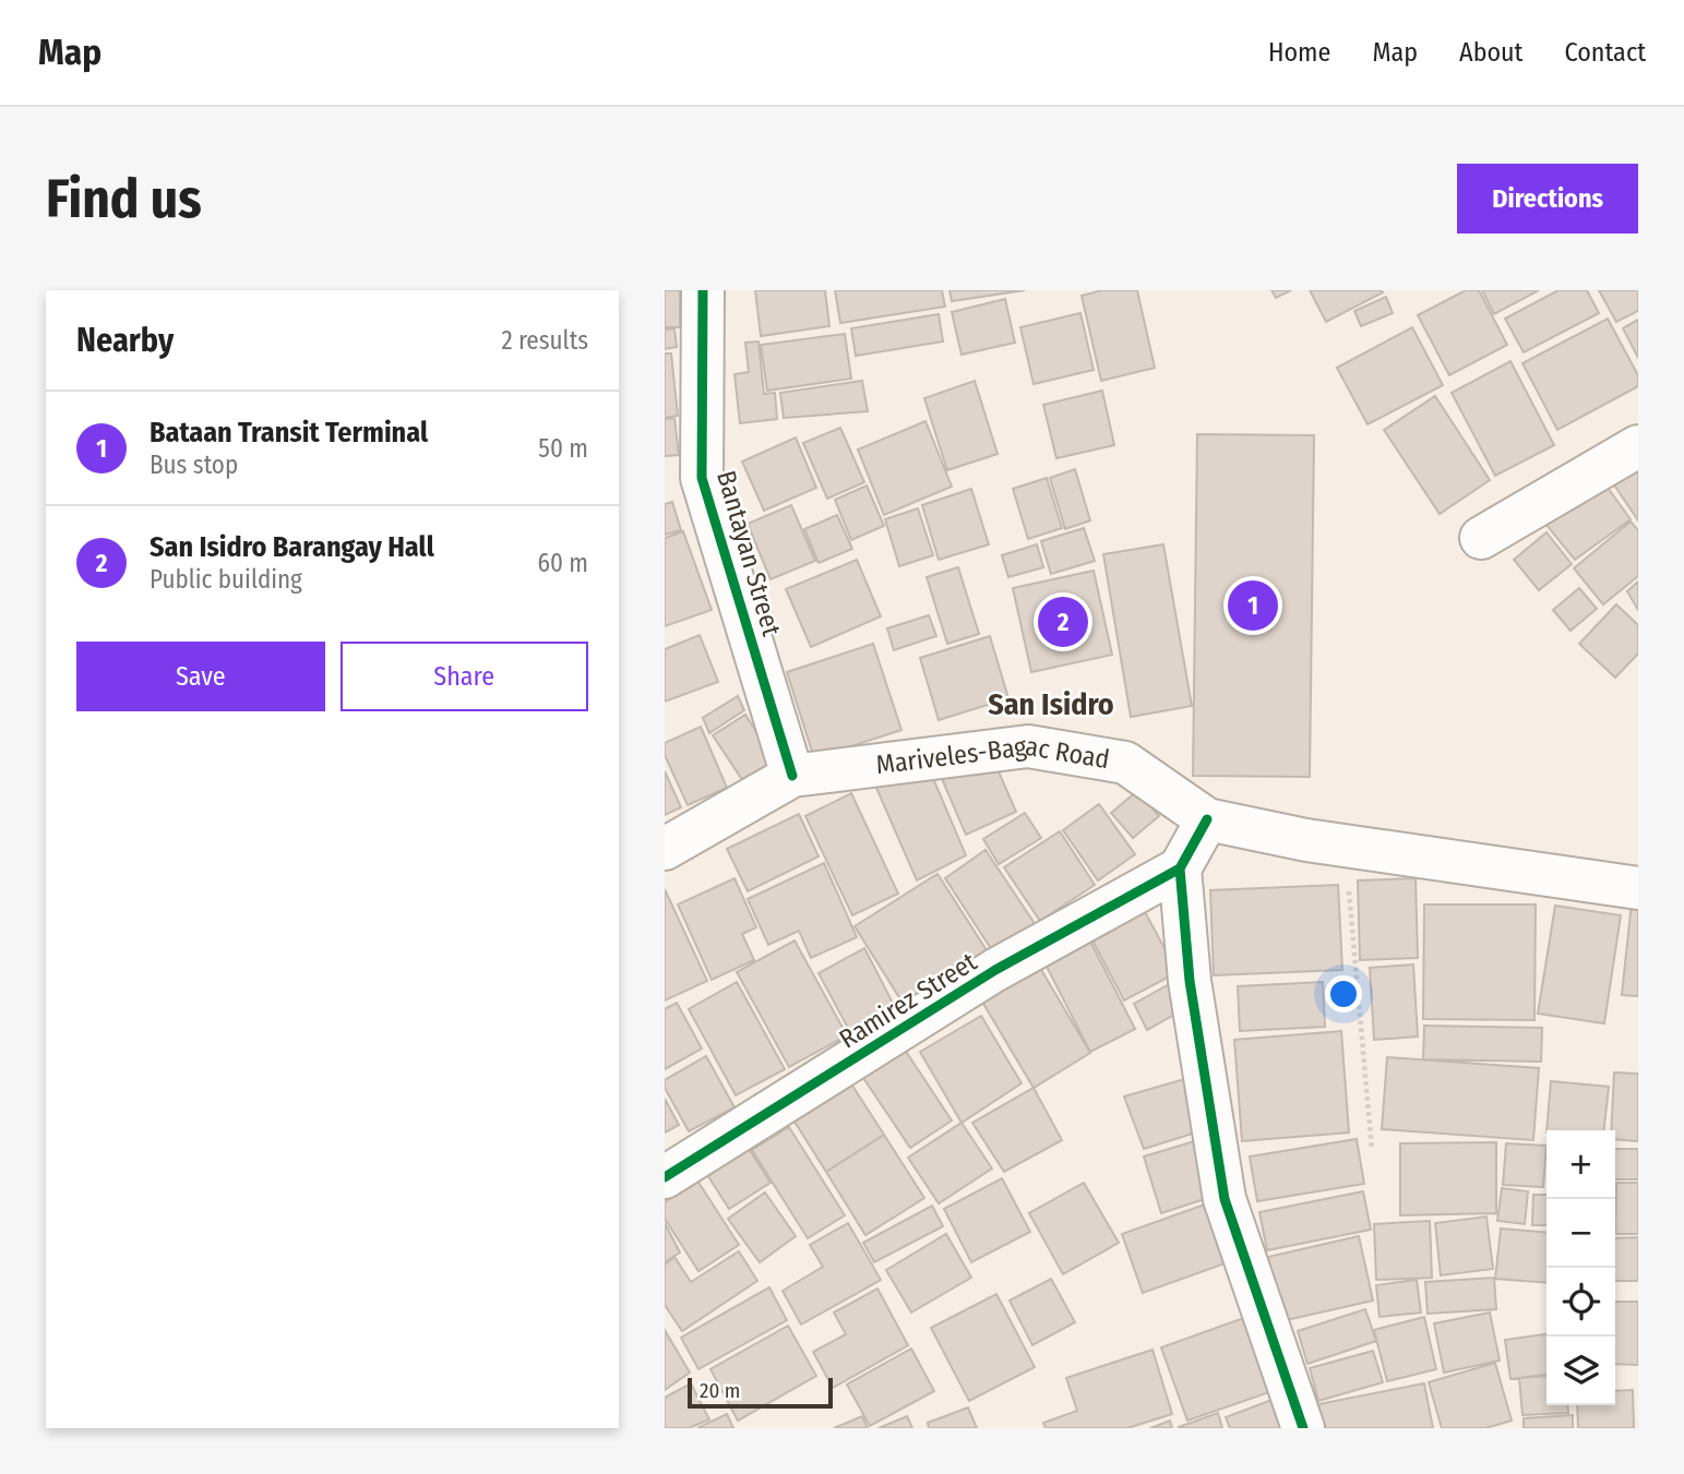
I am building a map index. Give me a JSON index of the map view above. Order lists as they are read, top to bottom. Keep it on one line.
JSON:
{"streets":{"street":["Bantayan Street","Mariveles-Bagac Road","Ramirez Street"]},"crossings":[["Bantayan Street","Mariveles-Bagac Road"]],"districts":["San Isidro"],"scale_bar":"20 m","page":{"header":"Map","nav":["Home","Map","About","Contact"],"buttons":["Directions",["Save","Share"]],"title":"Find us","heading":["Nearby","2 results"],"list":[{"mark":"1","name":"Bataan Transit Terminal","note":"Bus stop","value":"50 m"},{"mark":"2","name":"San Isidro Barangay Hall","note":"Public building","value":"60 m"}],"pins":["1","2"],"map_buttons":["+","−"],"scale":"20 m"}}
